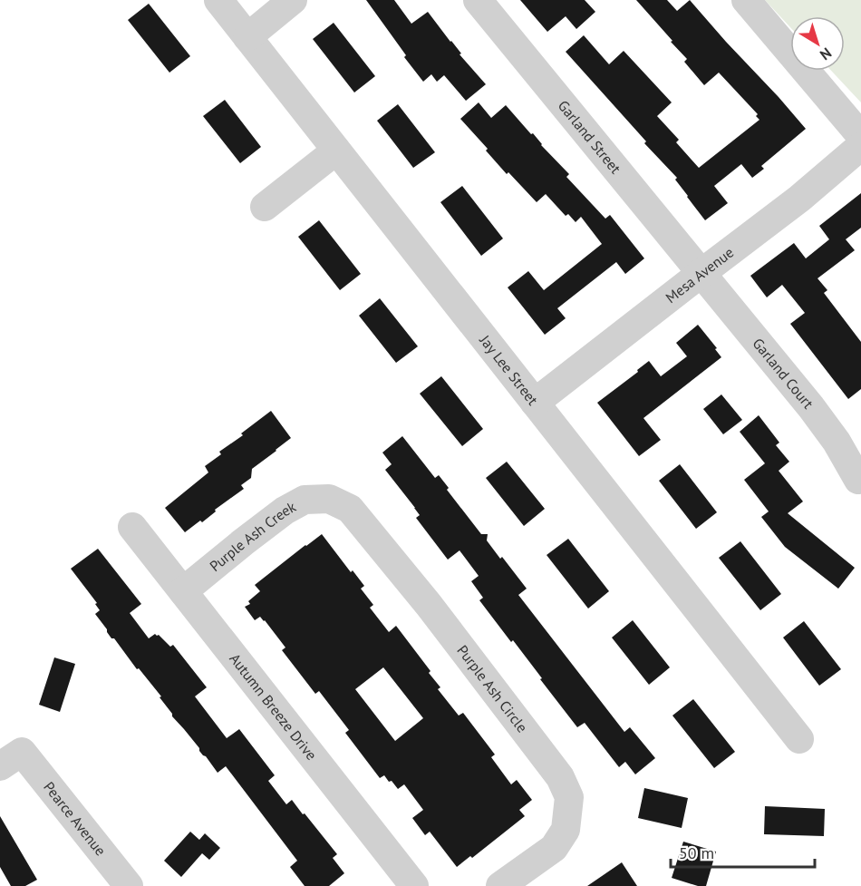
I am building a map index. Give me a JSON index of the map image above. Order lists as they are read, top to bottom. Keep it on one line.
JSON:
{"streets":{"street":["Garland Street","Mesa Avenue","Jay Lee Street","Garland Court","Purple Ash Creek","Purple Ash Circle","Autumn Breeze Drive","Pearce Avenue"]},"crossings":[["Garland Street","Mesa Avenue"],["Garland Street","Garland Court"],["Mesa Avenue","Jay Lee Street"],["Mesa Avenue","Garland Court"],["Purple Ash Creek","Purple Ash Circle"],["Purple Ash Creek","Autumn Breeze Drive"]],"scale_bar":"50 m","north":"bottom right"}
